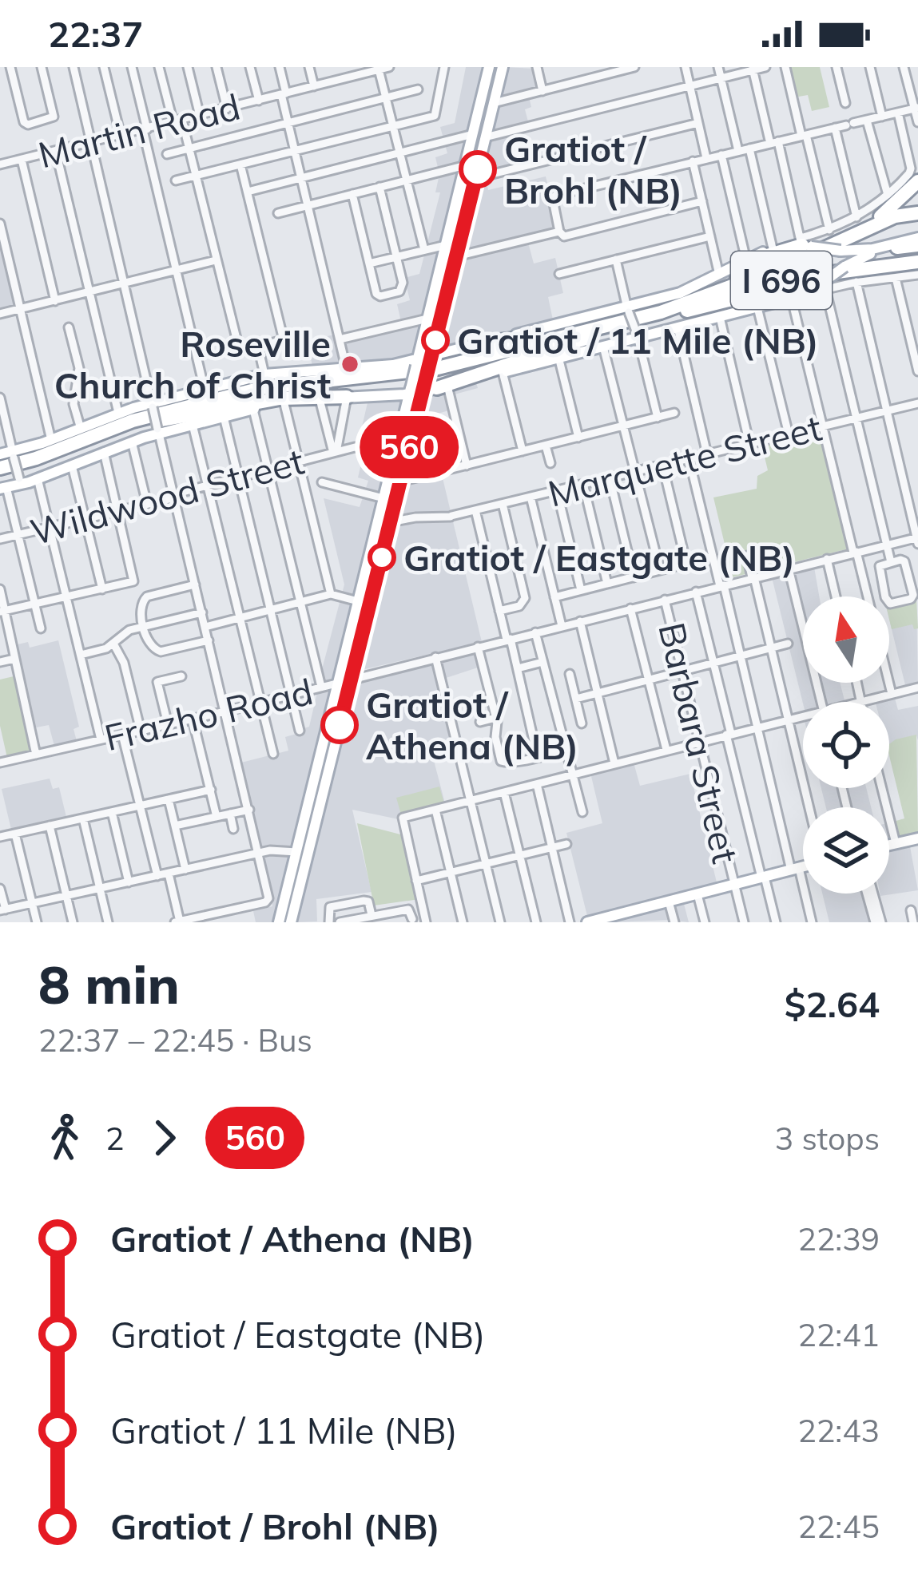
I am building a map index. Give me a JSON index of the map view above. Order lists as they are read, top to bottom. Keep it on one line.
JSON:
{"streets":{"highway":["I 696"],"street":["Martin Road","Marquette Street","Wildwood Street","Frazho Road","Barbara Street"]},"crossings":[["Frazho Road","Barbara Street"]],"places":["Gratiot / Brohl (NB)","Gratiot / 11 Mile (NB)","Roseville Church of Christ","Gratiot / Eastgate (NB)","Gratiot / Athena (NB)"],"lines":["bus line 560"],"north":"top","page":{"status":"22:37","on_map":"560","heading":["8 min","22:37 – 22:45 · Bus","$2.64"],"legs":["2","560","3 stops"],"list":[{"name":"Gratiot / Athena (NB)","value":"22:39"},{"name":"Gratiot / Eastgate (NB)","value":"22:41"},{"name":"Gratiot / 11 Mile (NB)","value":"22:43"},{"name":"Gratiot / Brohl (NB)","value":"22:45"}]}}
